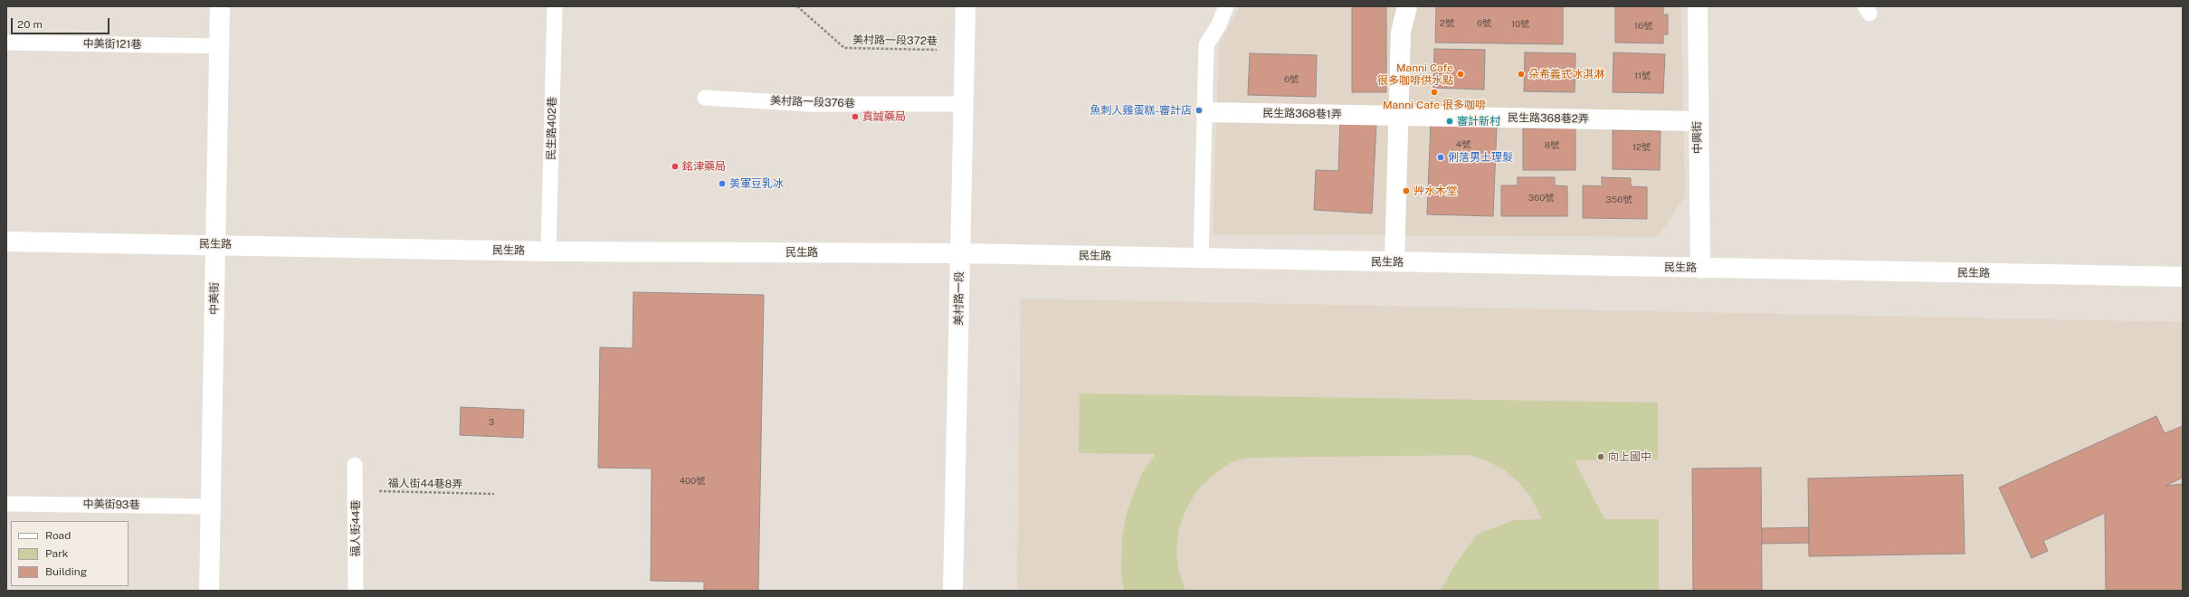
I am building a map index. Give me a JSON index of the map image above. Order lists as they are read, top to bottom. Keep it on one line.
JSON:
{"streets":{"street":["民生路368巷1弄","民生路368巷2弄","中興街","民生路","中美街","美村路一段"],"lane":["中美街121巷","美村路一段376巷","民生路402巷","中美街93巷","福人街44巷"],"path":["美村路一段372巷","福人街44巷8弄"]},"crossings":[["美村路一段372巷","美村路一段"],["中美街121巷","中美街"],["美村路一段376巷","美村路一段"],["民生路368巷1弄","民生路368巷2弄"],["民生路368巷2弄","中興街"],["民生路402巷","民生路"],["中興街","民生路"],["民生路","中美街"],["民生路","美村路一段"],["中美街","中美街93巷"],["福人街44巷8弄","福人街44巷"]],"places":["Manni Cafe 很多咖啡供水點","朵希義式冰淇淋","Manni Cafe 很多咖啡","魚刺人雞蛋糕-審計店","真誠藥局","審計新村","俐落男士理髮","銘津藥局","美軍豆乳冰","艸水木堂","向上國中"],"house_numbers":["2號","6號","10號","16號","11號","6號","4號","8號","12號","360號","356號","3","400號"],"legend":["Road","Park","Building"],"scale_bar":"20 m"}
